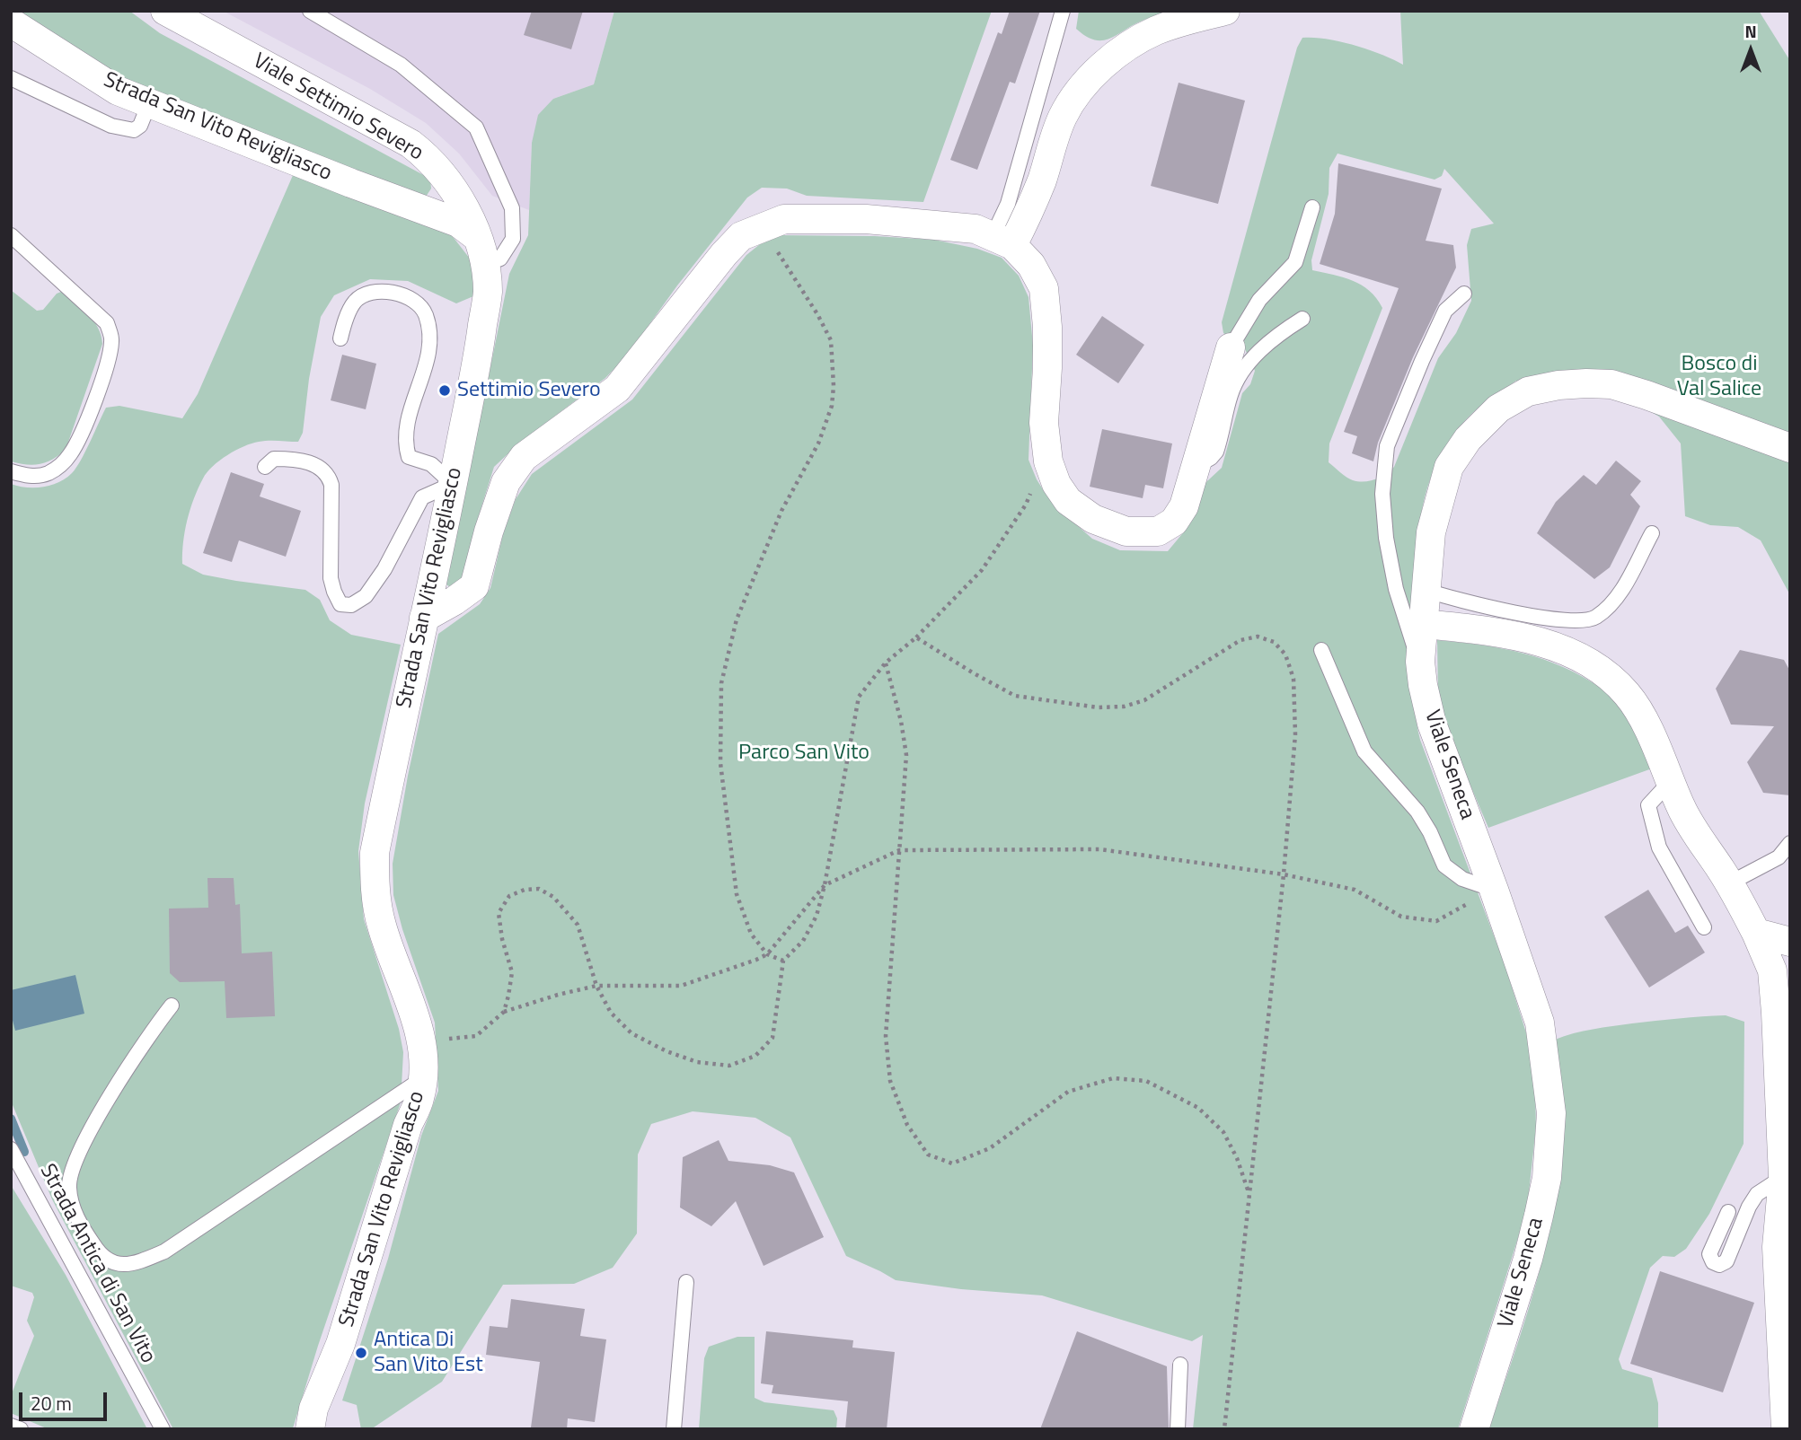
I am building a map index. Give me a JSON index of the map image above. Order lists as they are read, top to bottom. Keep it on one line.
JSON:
{"streets":{"street":["Viale Settimio Severo","Strada San Vito Revigliasco","Viale Seneca"],"lane":["Strada Antica di San Vito"]},"crossings":[["Viale Settimio Severo","Strada San Vito Revigliasco"]],"parks":["Bosco di Val Salice","Parco San Vito"],"places":["Settimio Severo","Antica Di San Vito Est"],"scale_bar":"20 m","north":"top"}
